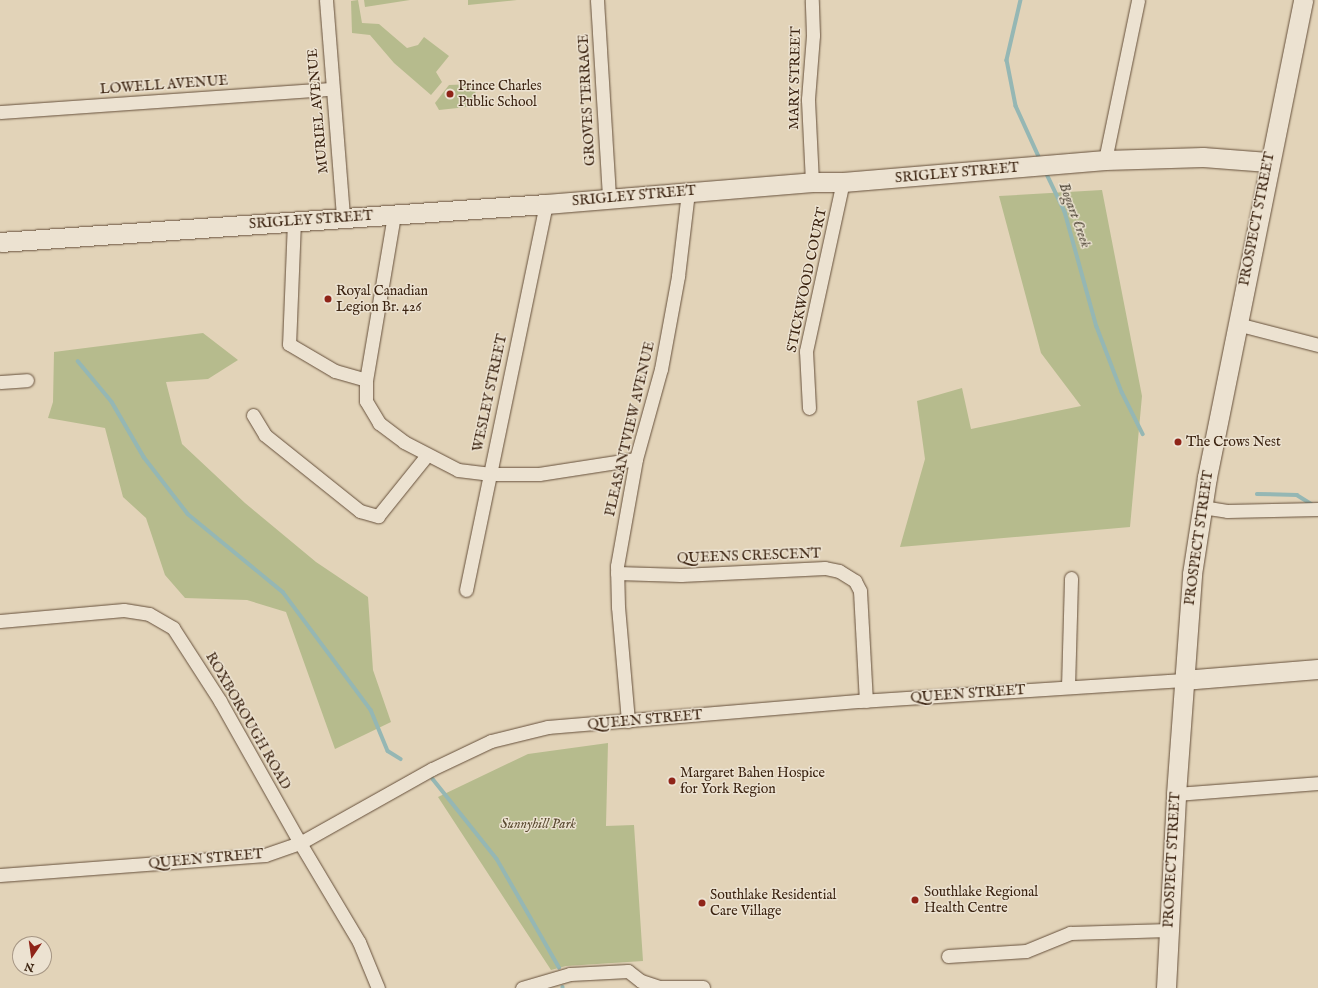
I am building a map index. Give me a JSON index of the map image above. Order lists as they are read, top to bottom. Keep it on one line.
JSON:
{"streets":{"street":["MARY STREET","LOWELL AVENUE","GROVES TERRACE","MURIEL AVENUE","SRIGLEY STREET","PROSPECT STREET","STICKWOOD COURT","WESLEY STREET","PLEASANTVIEW AVENUE","QUEENS CRESCENT","QUEEN STREET","ROXBOROUGH ROAD"]},"crossings":[["MARY STREET","SRIGLEY STREET"],["LOWELL AVENUE","MURIEL AVENUE"],["GROVES TERRACE","SRIGLEY STREET"],["MURIEL AVENUE","SRIGLEY STREET"],["SRIGLEY STREET","PROSPECT STREET"],["SRIGLEY STREET","STICKWOOD COURT"],["SRIGLEY STREET","WESLEY STREET"],["SRIGLEY STREET","PLEASANTVIEW AVENUE"],["PROSPECT STREET","QUEEN STREET"],["PLEASANTVIEW AVENUE","QUEENS CRESCENT"],["PLEASANTVIEW AVENUE","QUEEN STREET"],["QUEENS CRESCENT","QUEEN STREET"],["QUEEN STREET","ROXBOROUGH ROAD"]],"water":["Bogart Creek"],"parks":["Sunnyhill Park"],"places":["Prince Charles Public School","Royal Canadian Legion Br. 426","The Crows Nest","Margaret Bahen Hospice for York Region","Southlake Regional Health Centre","Southlake Residential Care Village"],"north":"bottom"}
